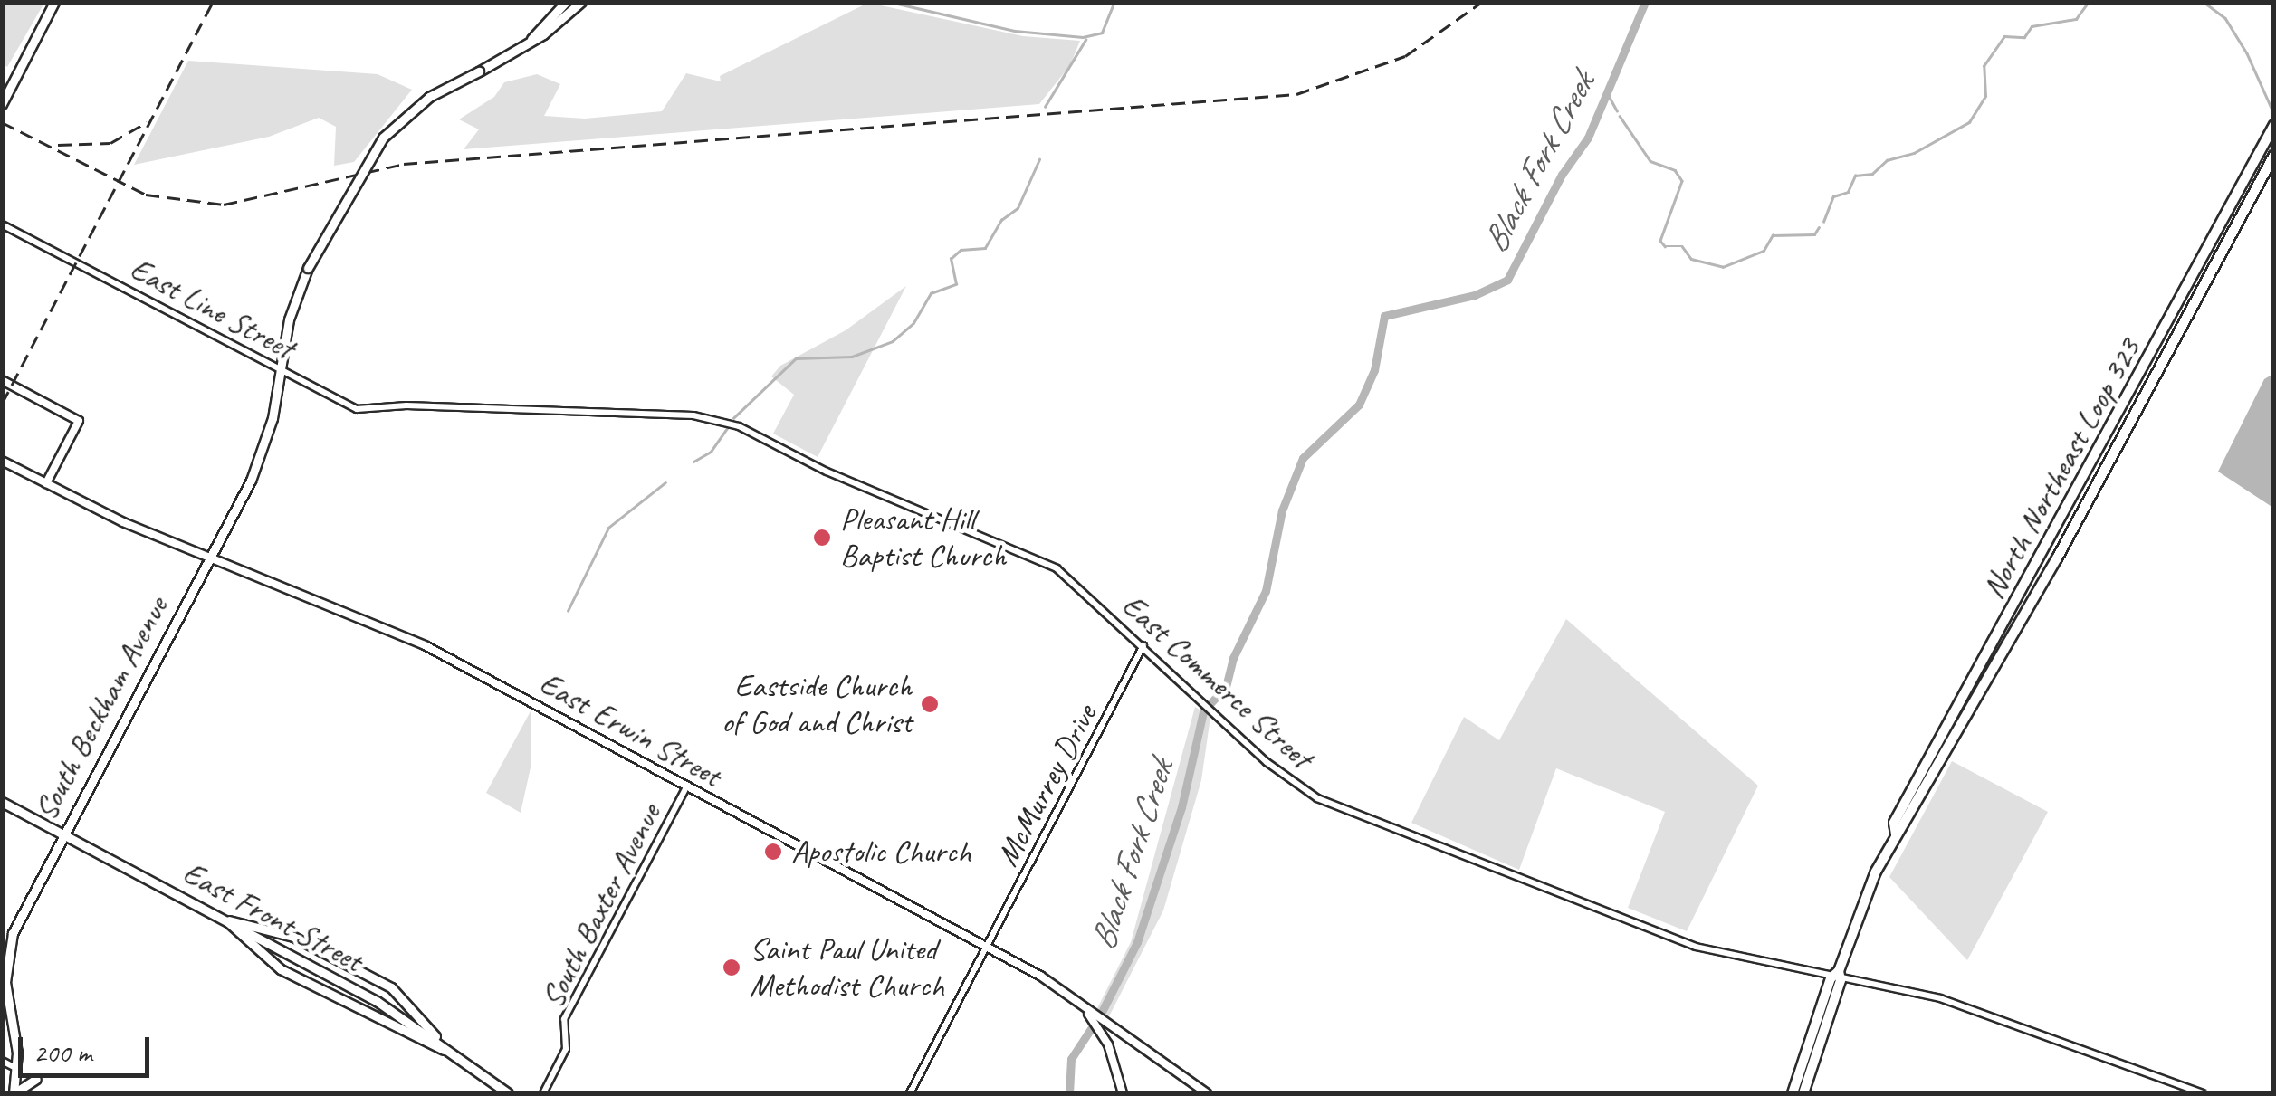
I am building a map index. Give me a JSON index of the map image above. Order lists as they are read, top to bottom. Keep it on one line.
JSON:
{"streets":{"highway":["North Northeast Loop 323"],"main road":["South Beckham Avenue","East Erwin Street","East Front Street"],"street":["East Line Street","East Commerce Street","McMurrey Drive","South Baxter Avenue"]},"crossings":[["East Line Street","East Commerce Street"],["East Line Street","South Beckham Avenue"],["North Northeast Loop 323","East Commerce Street"],["East Commerce Street","McMurrey Drive"],["South Beckham Avenue","East Erwin Street"],["South Beckham Avenue","East Front Street"],["East Erwin Street","McMurrey Drive"],["East Erwin Street","South Baxter Avenue"]],"water":["Black Fork Creek"],"places":["Pleasant Hill Baptist Church","Eastside Church of God and Christ","Apostolic Church","Saint Paul United Methodist Church"],"scale_bar":"200 m"}
